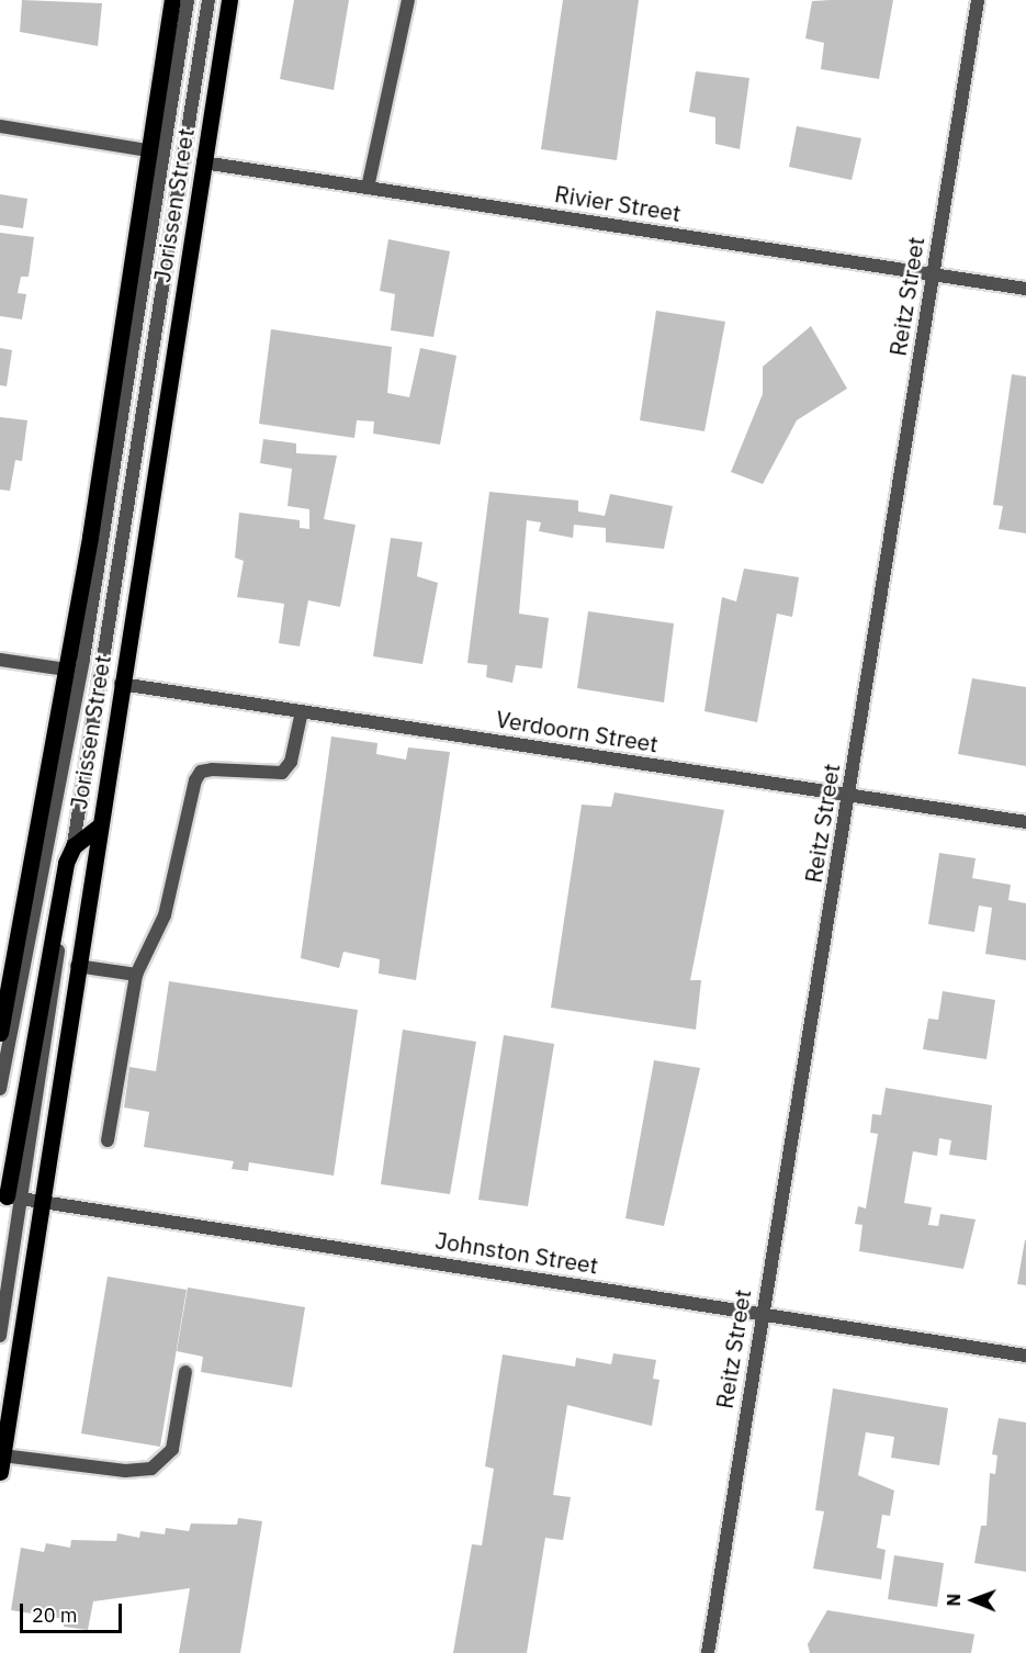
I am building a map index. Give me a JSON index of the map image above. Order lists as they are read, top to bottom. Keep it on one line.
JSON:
{"streets":{"main road":["Jorissen Street"],"street":["Rivier Street","Reitz Street","Verdoorn Street","Johnston Street"]},"crossings":[["Rivier Street","Jorissen Street"],["Rivier Street","Reitz Street"],["Jorissen Street","Verdoorn Street"],["Jorissen Street","Johnston Street"],["Reitz Street","Verdoorn Street"],["Reitz Street","Johnston Street"]],"scale_bar":"20 m","north":"left"}
